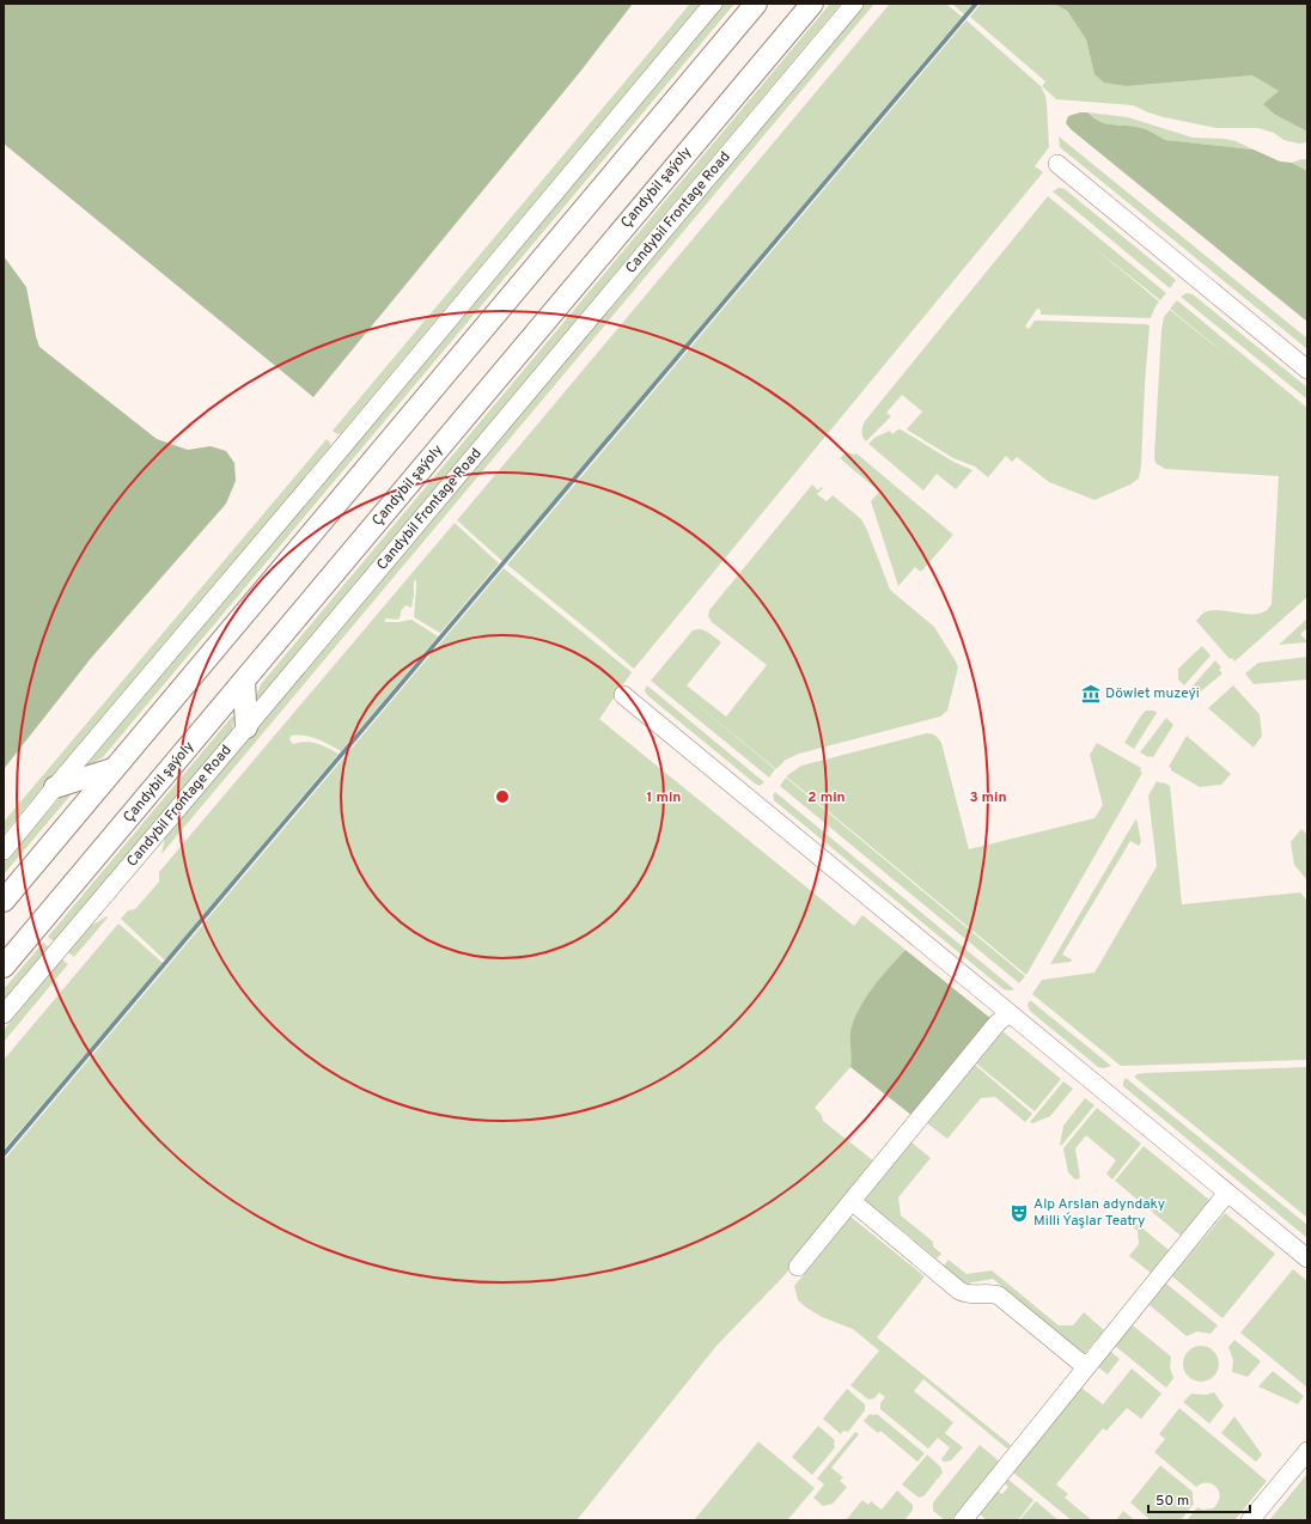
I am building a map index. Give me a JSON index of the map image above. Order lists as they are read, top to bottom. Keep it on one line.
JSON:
{"streets":{"main road":["Çandybil şaýoly"],"street":["Candybil Frontage Road"]},"places":{"museum":["Döwlet muzeýi"],"theatre":["Alp Arslan adyndaky Milli Ýaşlar Teatry"]},"scale_bar":"50 m","rings":["1 min","2 min","3 min"]}
